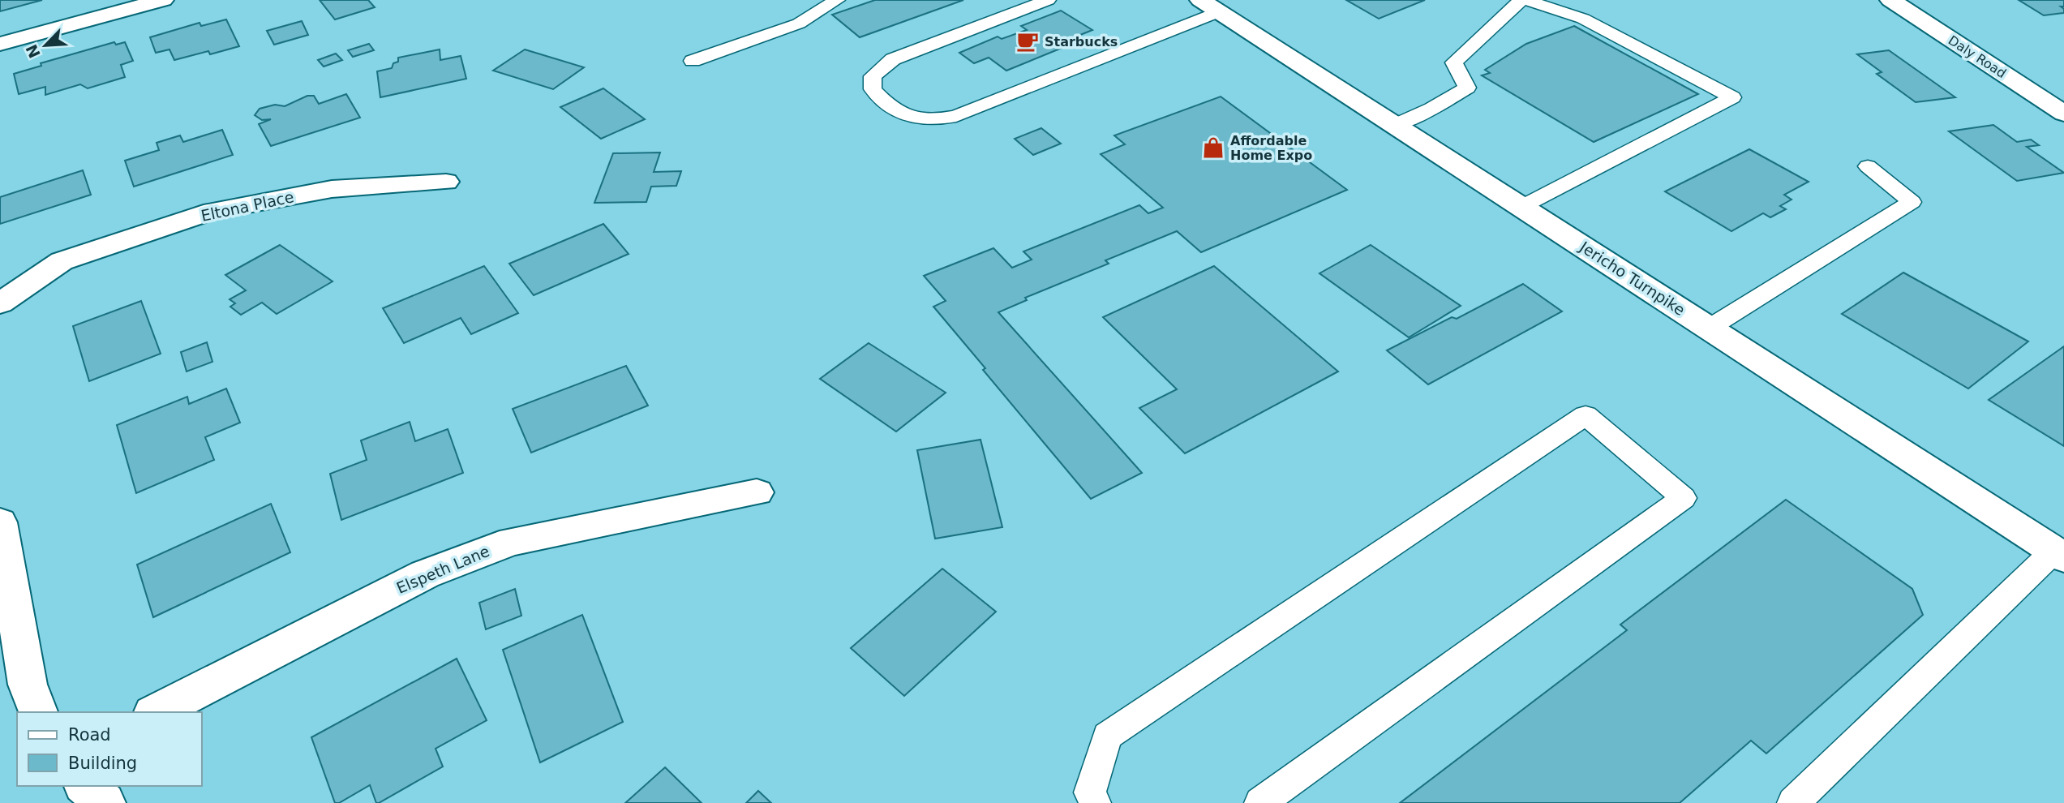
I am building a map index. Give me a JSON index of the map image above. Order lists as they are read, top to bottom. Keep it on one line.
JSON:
{"streets":{"street":["Daly Road","Eltona Place","Jericho Turnpike","Elspeth Lane"]},"places":{"cafe":["Starbucks"],"shop":["Affordable Home Expo"]},"legend":["Road","Building"],"north":"bottom left"}
